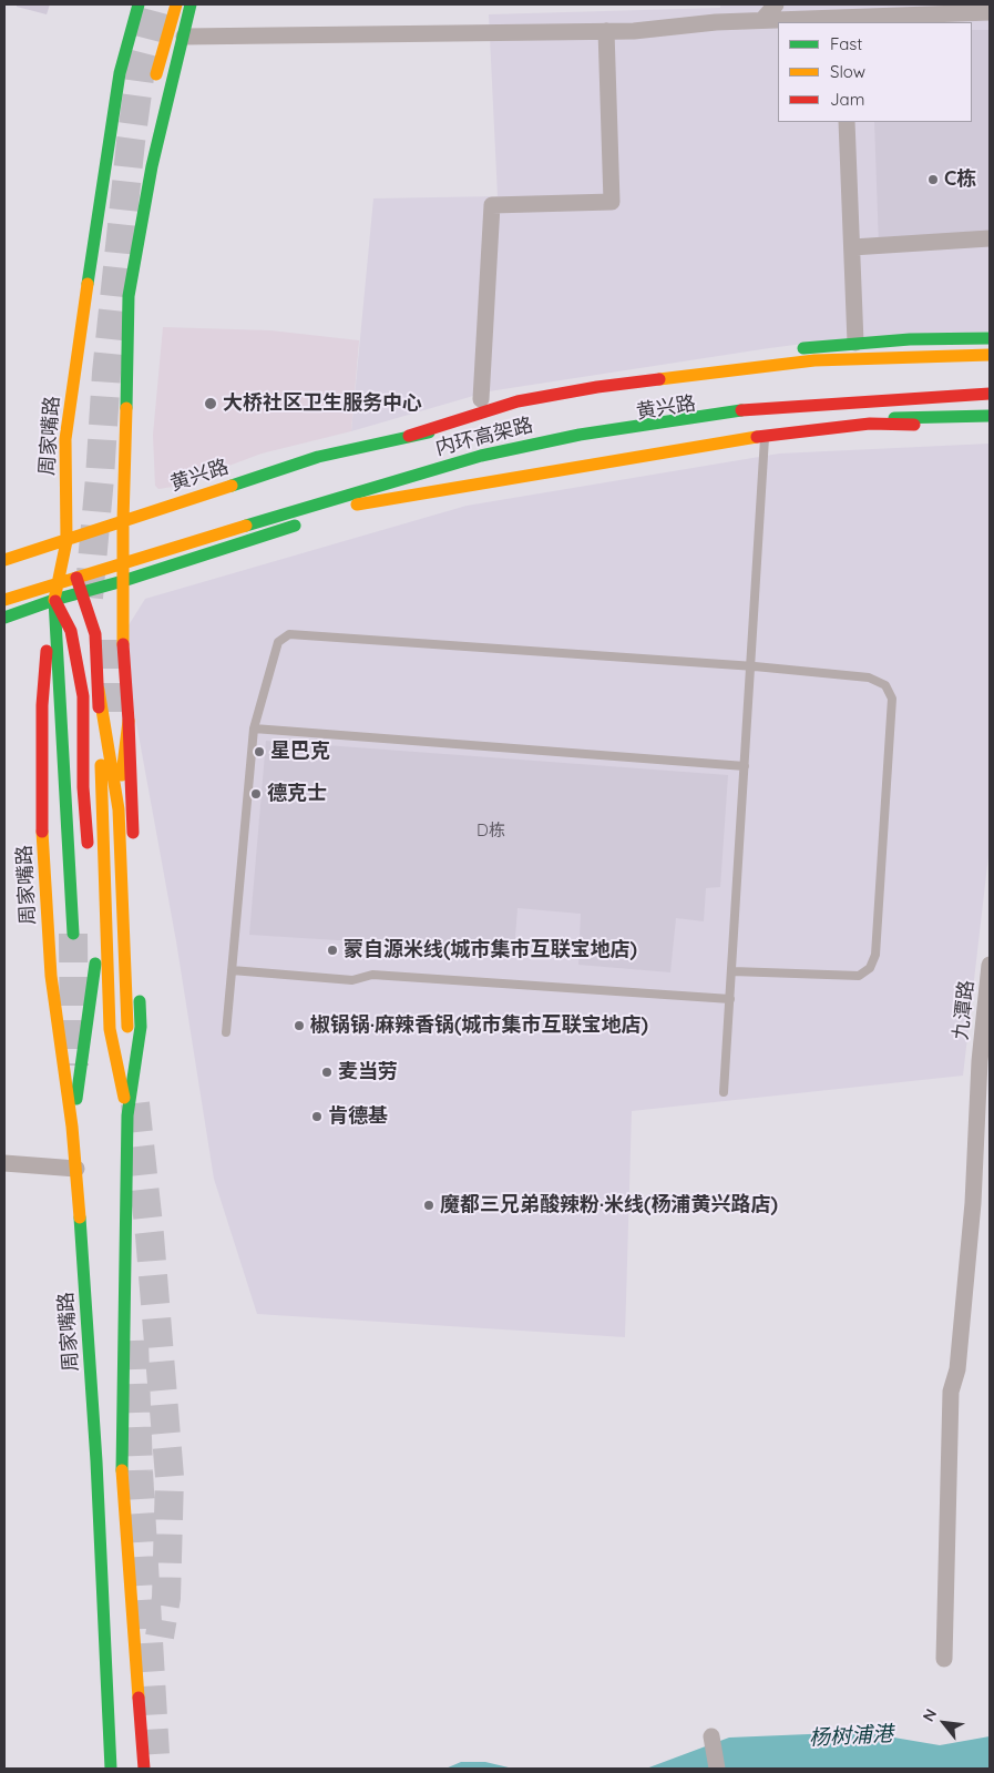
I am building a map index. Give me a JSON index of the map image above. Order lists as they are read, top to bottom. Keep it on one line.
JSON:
{"streets":{"main road":["黄兴路","周家嘴路","内环高架路"],"street":["九潭路"]},"crossings":[["黄兴路","周家嘴路"]],"water":["杨树浦港"],"places":["C栋","大桥社区卫生服务中心","星巴克","德克士","蒙自源米线(城市集市互联宝地店)","椒锅锅·麻辣香锅(城市集市互联宝地店)","麦当劳","肯德基","魔都三兄弟酸辣粉·米线(杨浦黄兴路店)"],"house_numbers":["D栋"],"legend":["Fast","Slow","Jam"],"north":"top left"}
